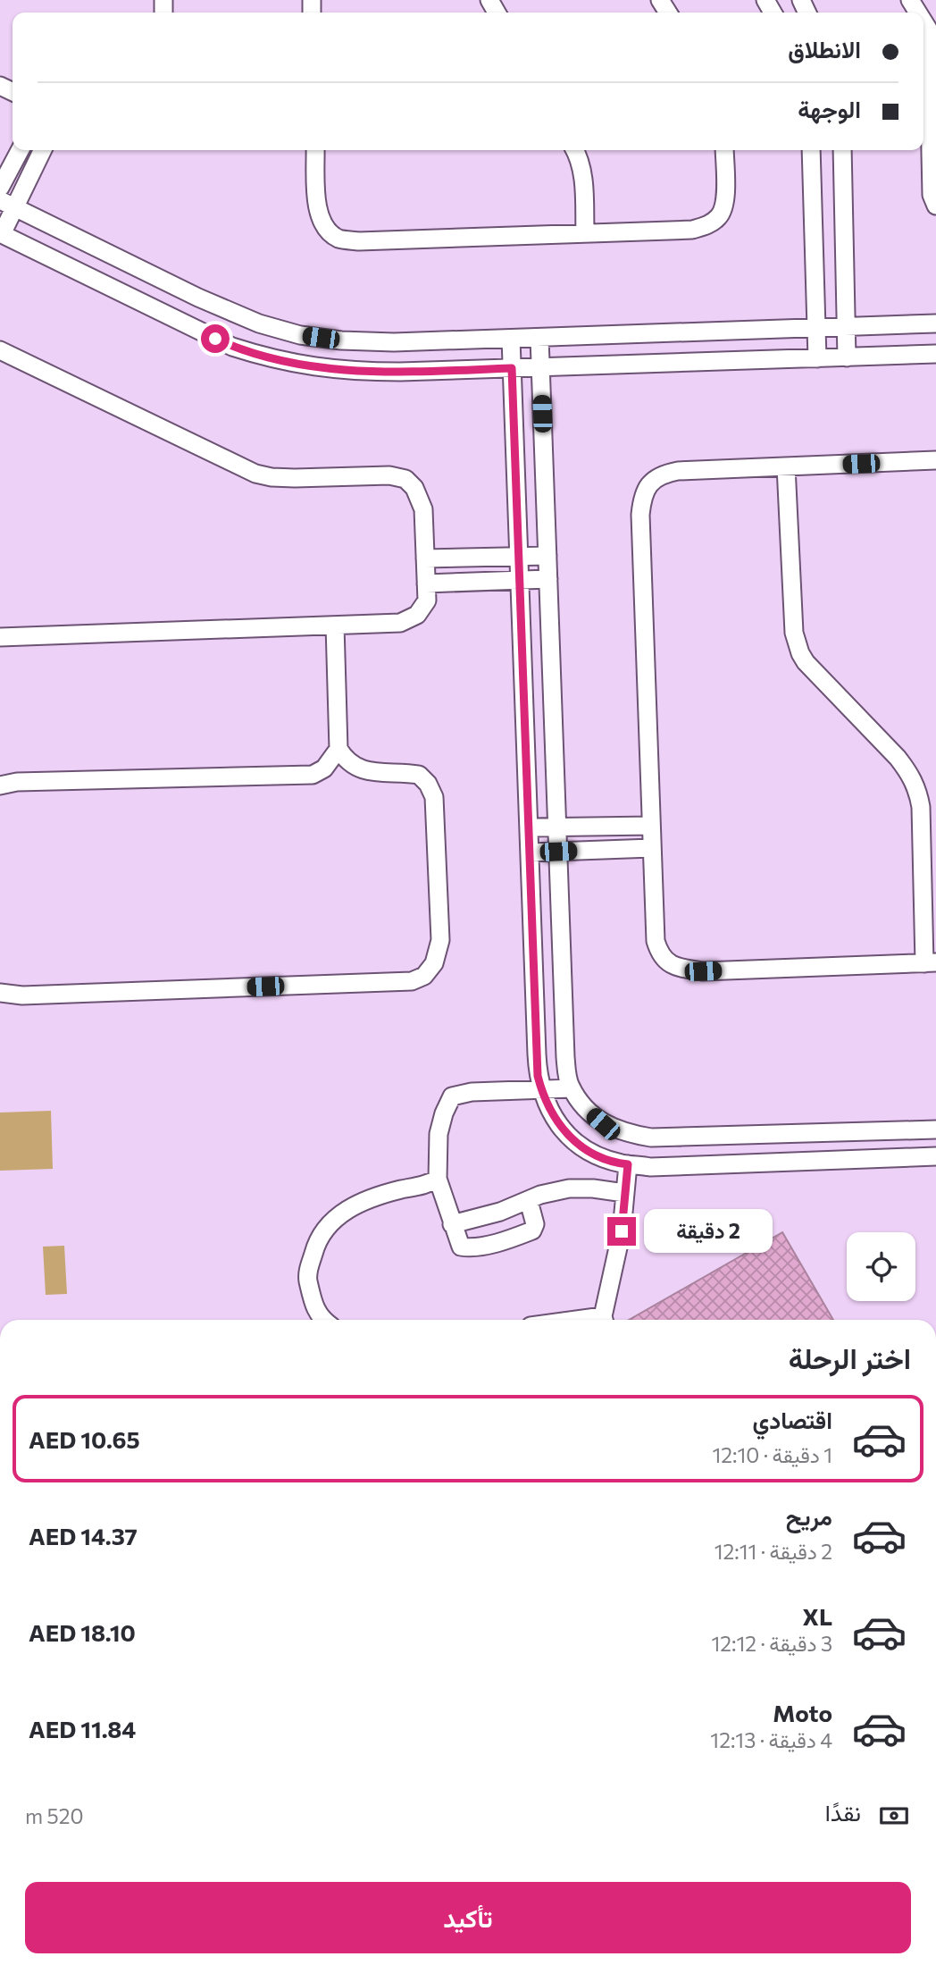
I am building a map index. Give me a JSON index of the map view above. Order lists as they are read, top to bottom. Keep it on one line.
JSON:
{"page":{"banner":["الانطلاق","الوجهة"],"bubble":"2 دقيقة","heading":"اختر الرحلة","list":[{"name":"اقتصادي","note":"1 دقيقة · 12:10","value":"AED 10.65"},{"name":"مريح","note":"2 دقيقة · 12:11","value":"AED 14.37"},{"name":"XL","note":"3 دقيقة · 12:12","value":"AED 18.10"},{"name":"Moto","note":"4 دقيقة · 12:13","value":"AED 11.84"}],"pay":["نقدًا","520 m"],"buttons":"تأكيد"}}
